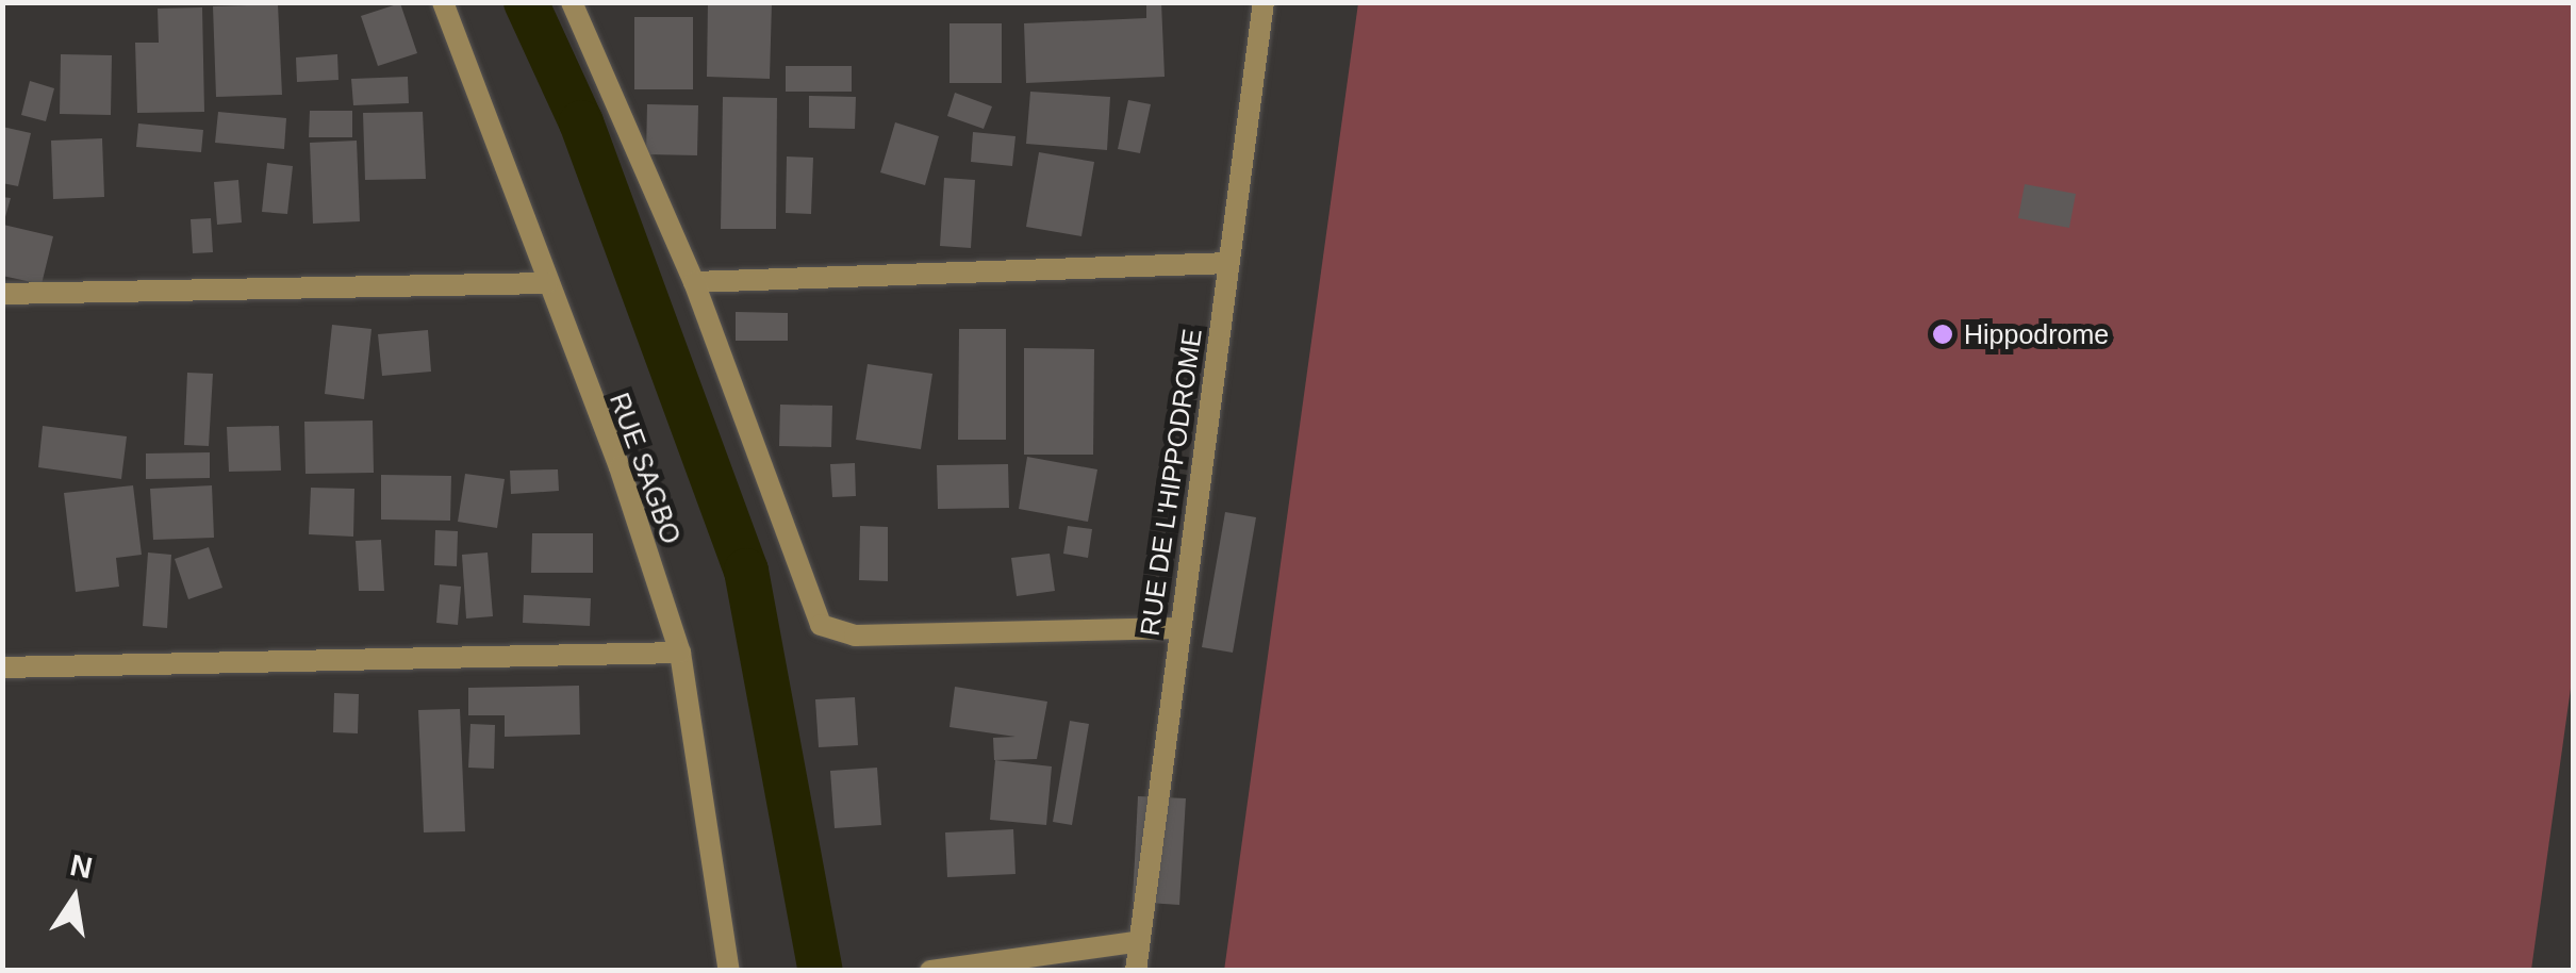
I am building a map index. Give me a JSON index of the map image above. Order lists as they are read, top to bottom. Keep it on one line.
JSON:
{"streets":{"street":["RUE SAGBO","RUE DE L'HIPPODROME"]},"places":["Hippodrome"],"north":"top"}
